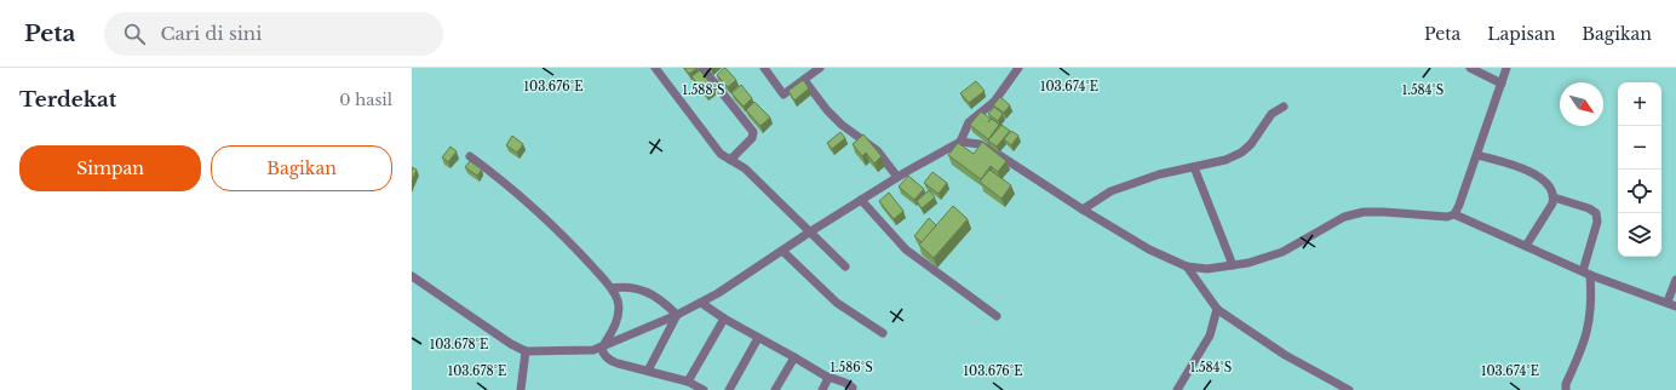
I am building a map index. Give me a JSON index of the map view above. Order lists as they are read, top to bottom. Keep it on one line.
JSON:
{"north":"bottom right","page":{"header":"Peta","search":"Cari di sini","nav":["Peta","Lapisan","Bagikan"],"heading":["Terdekat","0 hasil"],"map_buttons":["+","−"],"buttons":["Simpan","Bagikan"]},"coordinates":["103.676°E","103.674°E","1.588°S","1.584°S","103.678°E","1.586°S"]}
